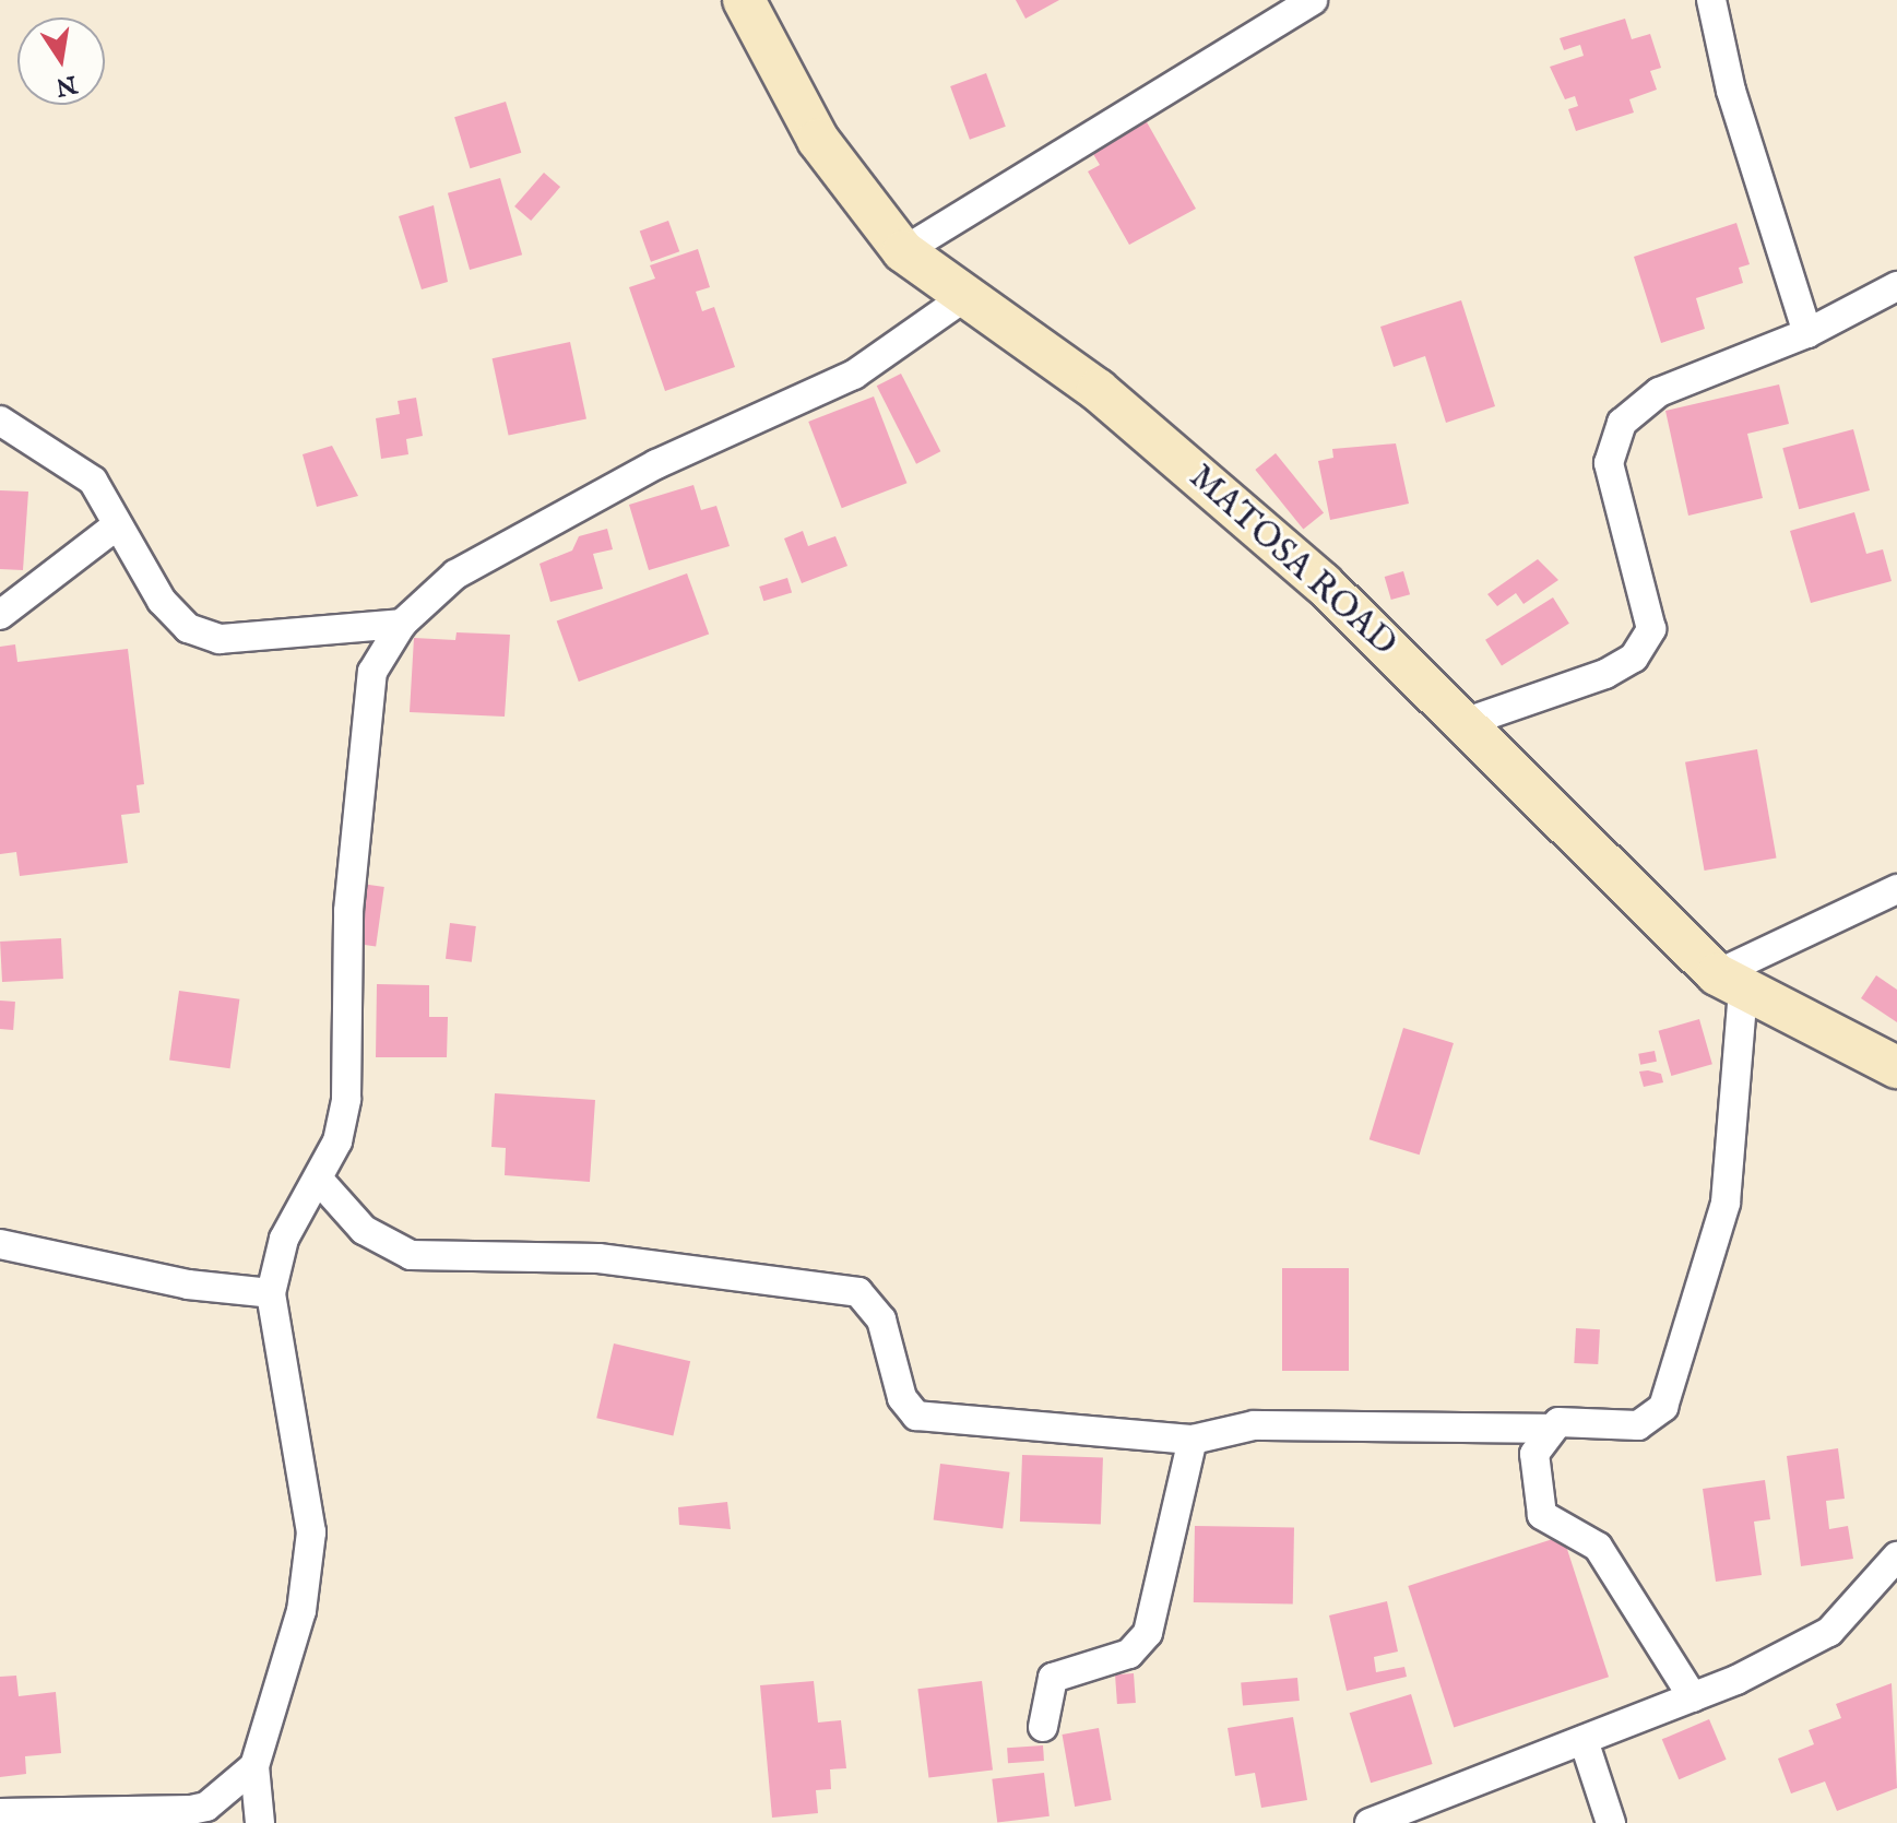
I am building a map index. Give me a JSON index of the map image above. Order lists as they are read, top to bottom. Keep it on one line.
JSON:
{"streets":{"street":["MATOSA ROAD"]},"north":"bottom"}
